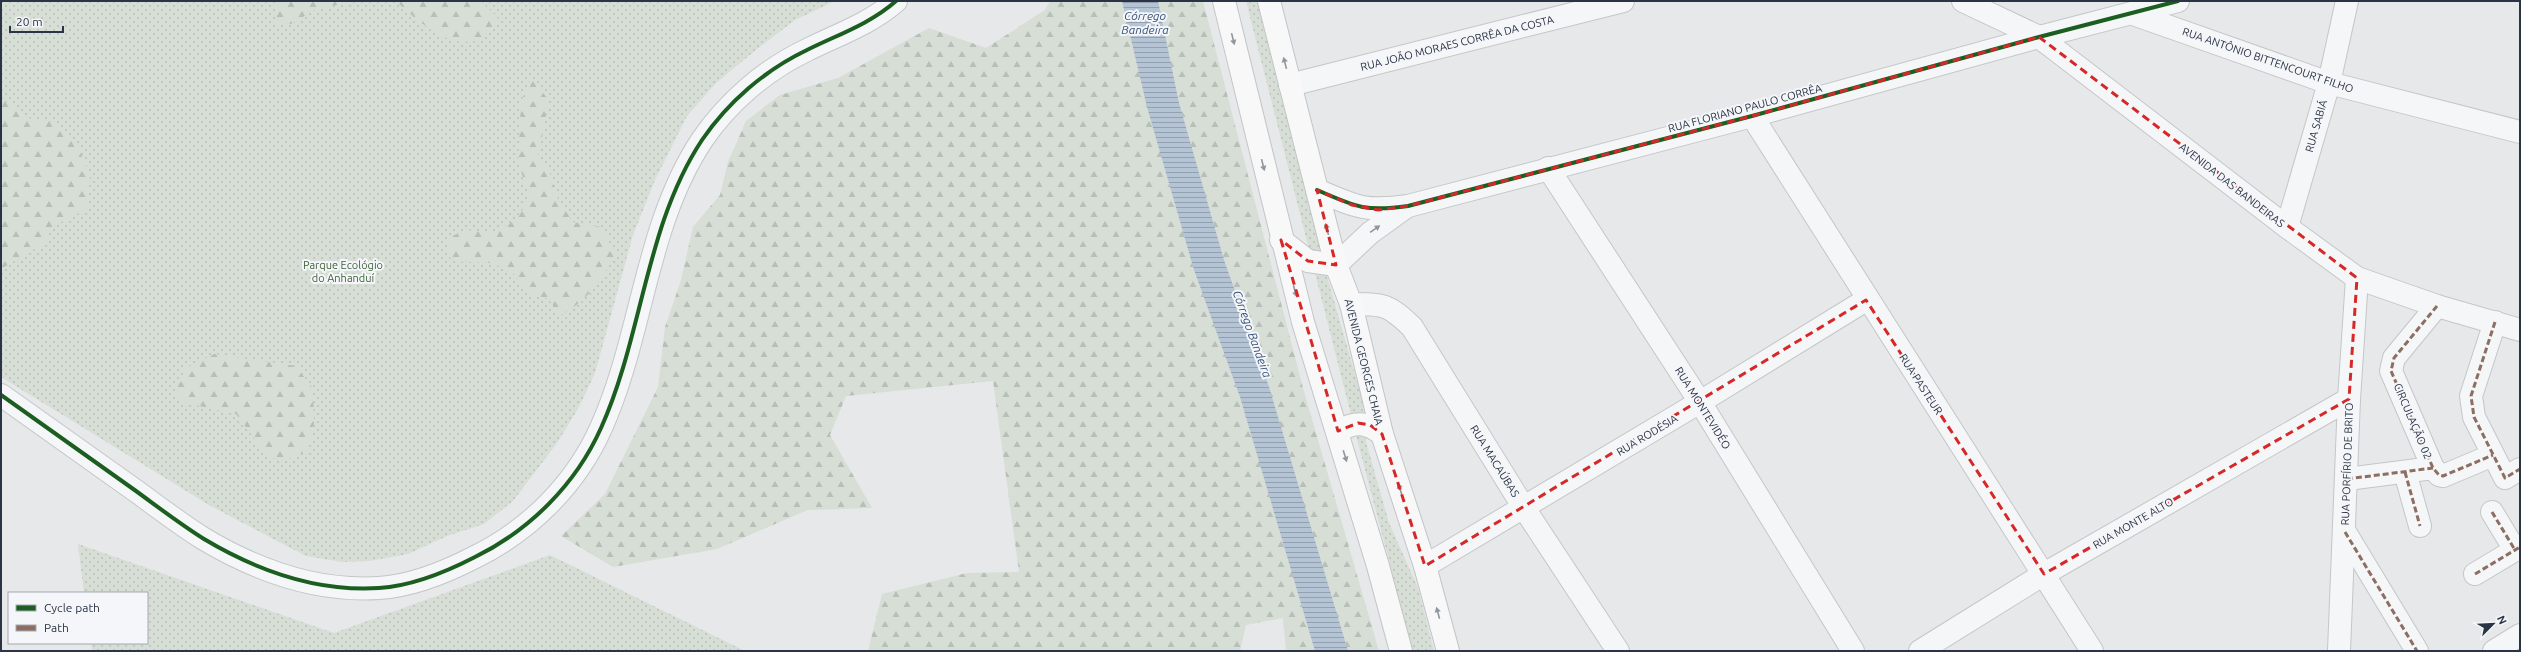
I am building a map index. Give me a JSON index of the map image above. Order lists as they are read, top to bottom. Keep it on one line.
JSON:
{"streets":{"main road":["AVENIDA GEORGES CHAIA"],"street":["RUA JOÃO MORAES CORRÊA DA COSTA","RUA ANTÔNIO BITTENCOURT FILHO","RUA FLORIANO PAULO CORRÊA","RUA SABIÁ","AVENIDA DAS BANDEIRAS","RUA PASTEUR","RUA MONTEVIDÉO","CIRCULAÇÃO 02","RUA RODÉSIA","RUA MACAÚBAS","RUA PORFÍRIO DE BRITO","RUA MONTE ALTO"]},"crossings":[["RUA JOÃO MORAES CORRÊA DA COSTA","AVENIDA GEORGES CHAIA"],["RUA ANTÔNIO BITTENCOURT FILHO","RUA FLORIANO PAULO CORRÊA"],["RUA ANTÔNIO BITTENCOURT FILHO","RUA SABIÁ"],["RUA FLORIANO PAULO CORRÊA","AVENIDA DAS BANDEIRAS"],["RUA FLORIANO PAULO CORRÊA","AVENIDA GEORGES CHAIA"],["RUA FLORIANO PAULO CORRÊA","RUA PASTEUR"],["RUA FLORIANO PAULO CORRÊA","RUA MONTEVIDÉO"],["RUA SABIÁ","AVENIDA DAS BANDEIRAS"],["AVENIDA DAS BANDEIRAS","CIRCULAÇÃO 02"],["AVENIDA DAS BANDEIRAS","RUA PORFÍRIO DE BRITO"],["AVENIDA GEORGES CHAIA","RUA RODÉSIA"],["AVENIDA GEORGES CHAIA","RUA MACAÚBAS"],["RUA PASTEUR","RUA RODÉSIA"],["RUA PASTEUR","RUA MONTE ALTO"],["RUA MONTEVIDÉO","RUA RODÉSIA"],["RUA RODÉSIA","RUA MACAÚBAS"],["RUA PORFÍRIO DE BRITO","RUA MONTE ALTO"]],"water":["Córrego Bandeira"],"parks":["Parque Ecológio do Anhanduí"],"legend":["Cycle path","Path"],"scale_bar":"20 m","north":"top right"}
